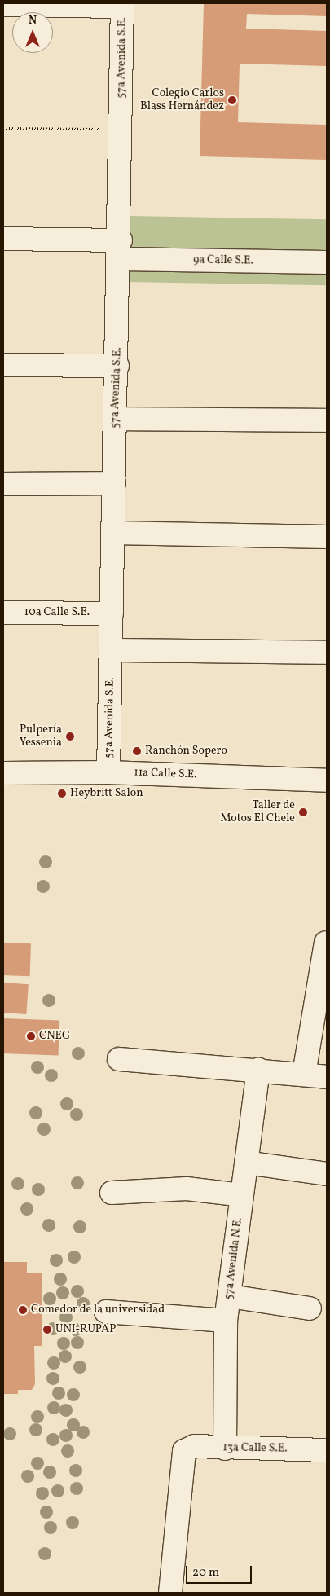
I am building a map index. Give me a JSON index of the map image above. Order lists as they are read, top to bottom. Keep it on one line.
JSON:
{"streets":{"street":["57a Avenida S.E.","9a Calle S.E.","10a Calle S.E.","11a Calle S.E.","57a Avenida N.E.","13a Calle S.E."]},"crossings":[["57a Avenida S.E.","9a Calle S.E."],["57a Avenida S.E.","10a Calle S.E."],["57a Avenida S.E.","11a Calle S.E."],["57a Avenida N.E.","13a Calle S.E."]],"places":["Colegio Carlos Blass Hernández","Pulpería Yessenia","Ranchón Sopero","Heybritt Salon","Taller de Motos El Chele","CNEG","Comedor de la universidad","UNI-RUPAP"],"scale_bar":"20 m","north":"top"}
